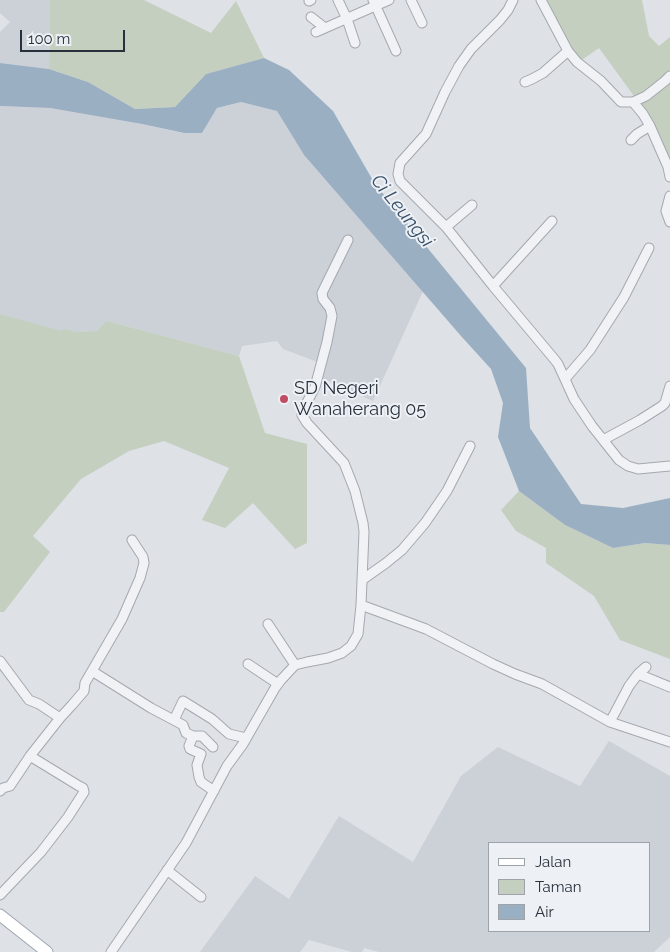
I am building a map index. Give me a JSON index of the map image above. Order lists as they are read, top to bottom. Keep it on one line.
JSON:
{"water":["Ci Leungsi"],"places":["SD Negeri Wanaherang 05"],"legend":["Jalan","Taman","Air"],"scale_bar":"100 m"}
